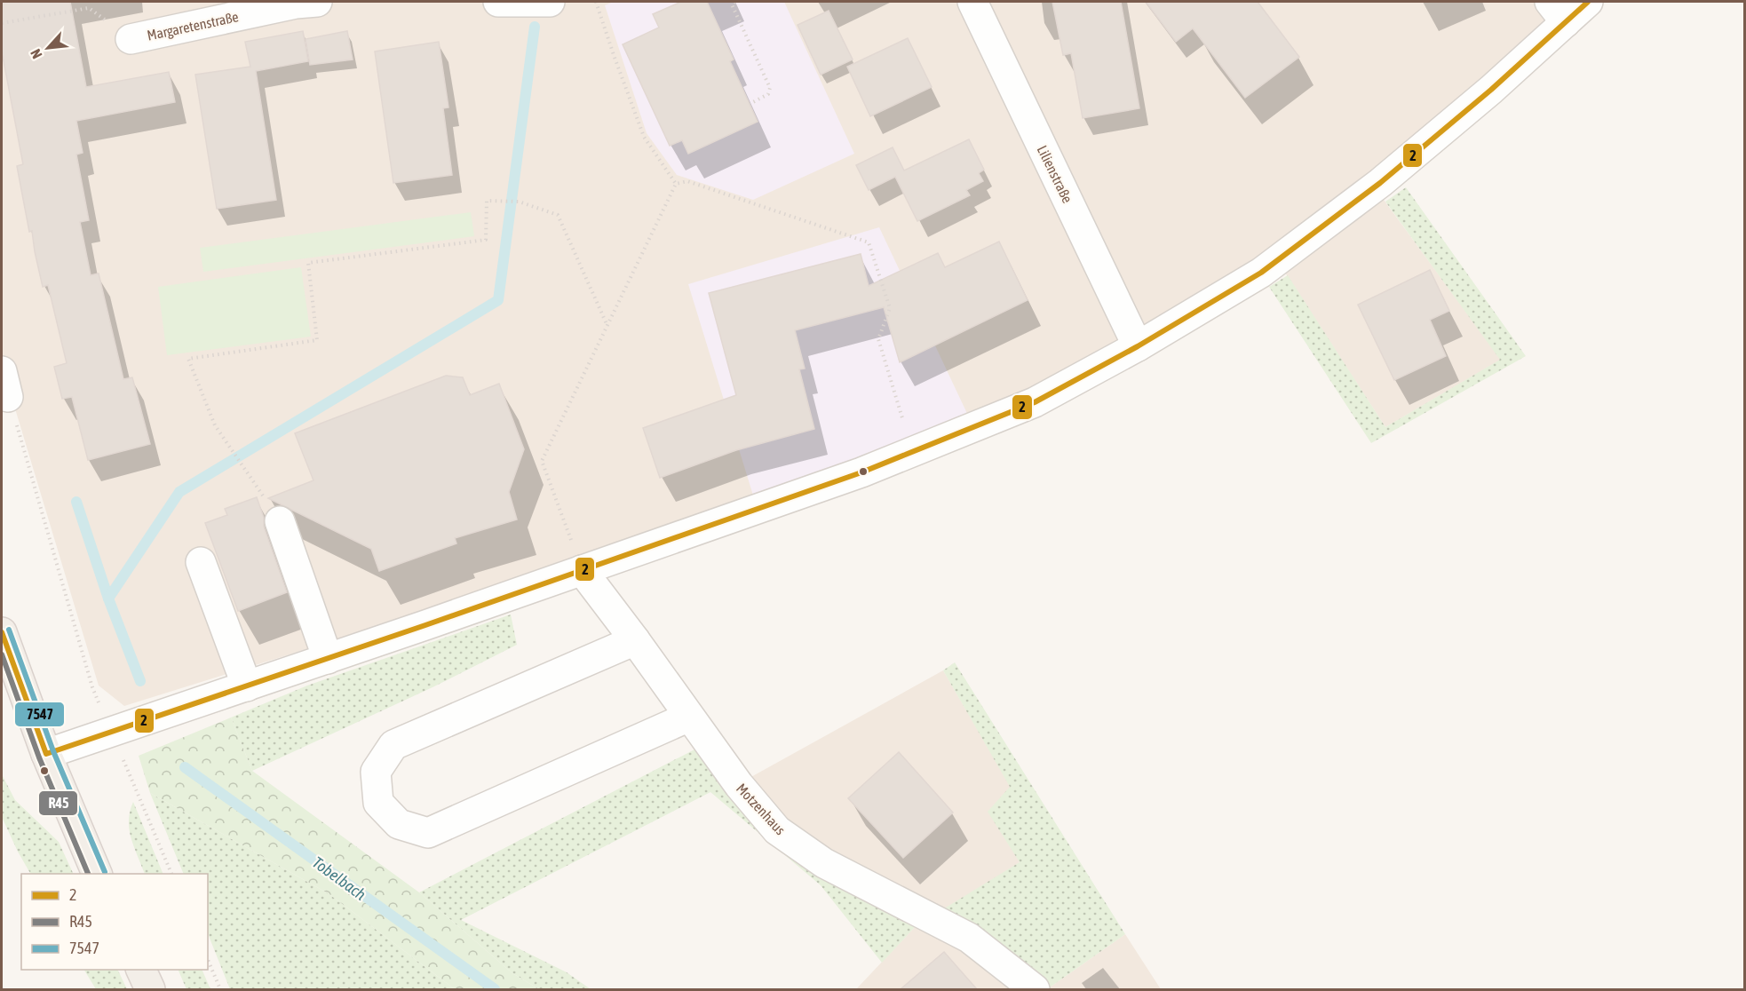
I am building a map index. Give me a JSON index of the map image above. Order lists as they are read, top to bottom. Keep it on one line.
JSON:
{"streets":{"street":["Margaretenstraße","Lilienstraße","Motzenhaus"]},"water":["Tobelbach"],"lines":["transit line 2","transit line 7547","transit line R45"],"legend":["2","R45","7547"],"north":"bottom left"}
